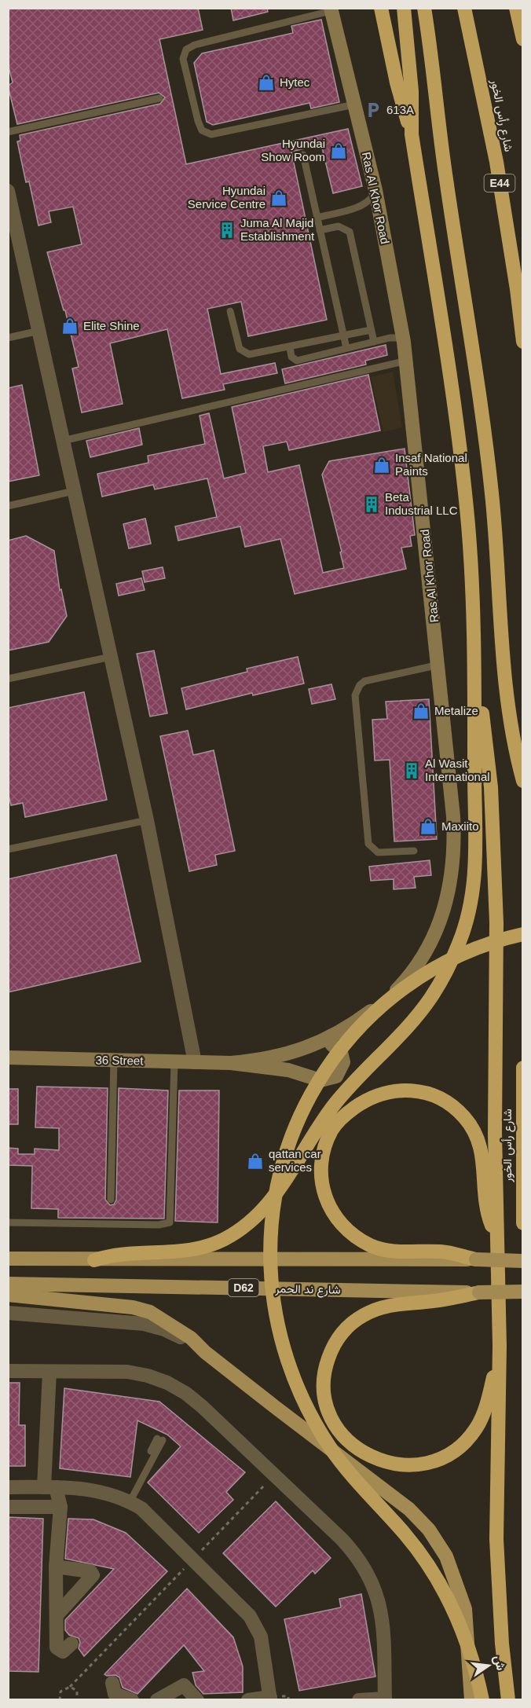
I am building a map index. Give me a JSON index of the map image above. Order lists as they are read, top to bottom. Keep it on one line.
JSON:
{"streets":{"highway":["شارع رأس الخور","E44"],"main road":["D62","شارع ند الحمر"],"street":["Ras Al Khor Road","36 Street"]},"crossings":[["Ras Al Khor Road","36 Street"]],"places":{"shop":["Hytec","Hyundai Show Room","Hyundai Service Centre","Elite Shine","Insaf National Paints","Metalize","Maxiito","qattan car services"],"parking":["613A"],"building":["Juma Al Majid Establishment","Beta Industrial LLC","Al Wasit International"]},"north":"right"}
